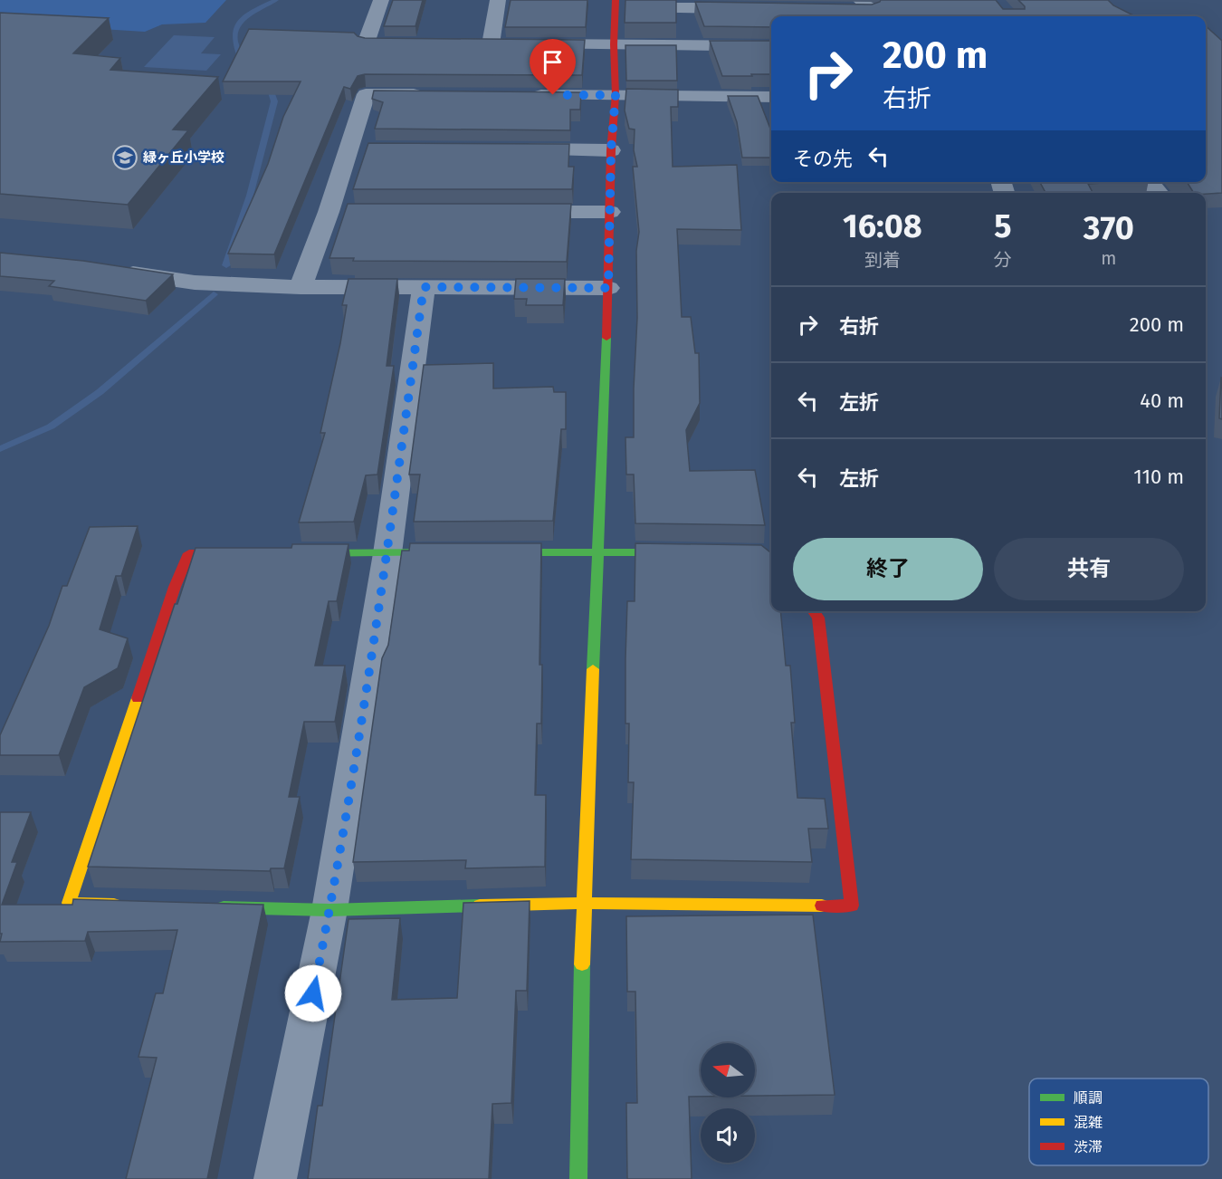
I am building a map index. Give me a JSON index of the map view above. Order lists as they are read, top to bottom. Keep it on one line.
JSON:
{"places":{"school or university":["緑ヶ丘小学校"]},"legend":["順調","混雑","渋滞"],"north":"left","page":{"turn":["200 m","右折"],"then":"その先","eta":["16:08","到着","5","分","370","m"],"list":[{"name":"右折","value":"200 m"},{"name":"左折","value":"40 m"},{"name":"左折","value":"110 m"}],"buttons":["終了","共有"]}}
